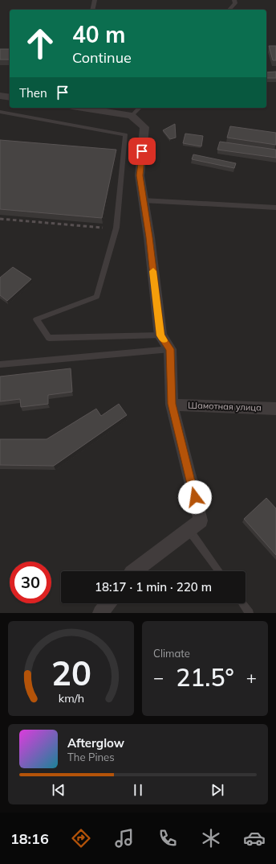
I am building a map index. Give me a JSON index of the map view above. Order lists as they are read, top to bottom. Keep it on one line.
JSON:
{"streets":{"street":["Шамотная улица"]},"page":{"turn":["40 m","Continue"],"then":"Then","limit":"30","trip":"18:17 · 1 min · 220 m","tile":"Climate","heat":["−","21.5°","+"],"song":["Afterglow","The Pines"],"tabs":"18:16","gauge":["20","km/h"]}}
